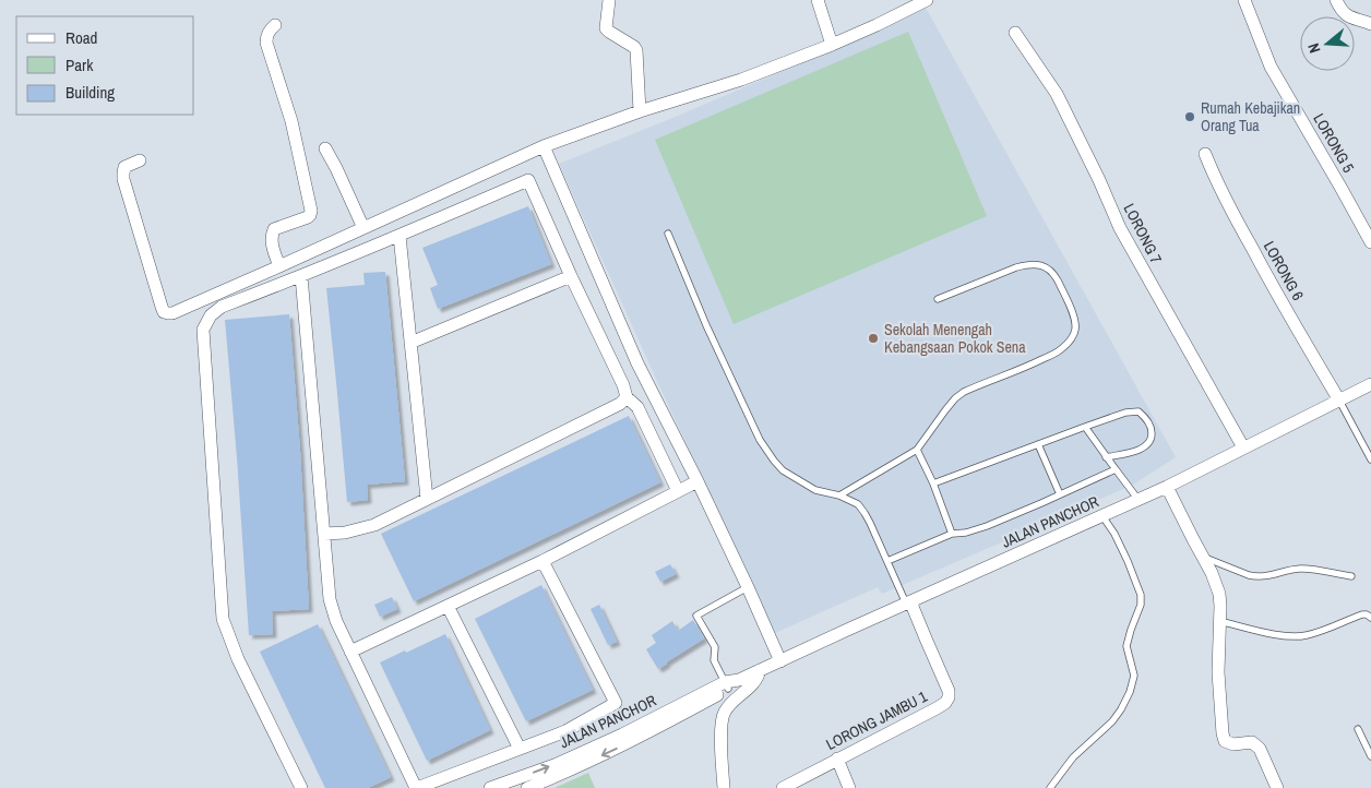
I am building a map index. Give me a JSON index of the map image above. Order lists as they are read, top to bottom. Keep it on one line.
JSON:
{"streets":{"street":["LORONG 5","LORONG 7","LORONG 6","JALAN PANCHOR","LORONG JAMBU 1"]},"crossings":[["LORONG 7","JALAN PANCHOR"],["LORONG 6","JALAN PANCHOR"],["JALAN PANCHOR","LORONG JAMBU 1"]],"places":["Rumah Kebajikan Orang Tua","Sekolah Menengah Kebangsaan Pokok Sena"],"legend":["Road","Park","Building"],"north":"left"}
